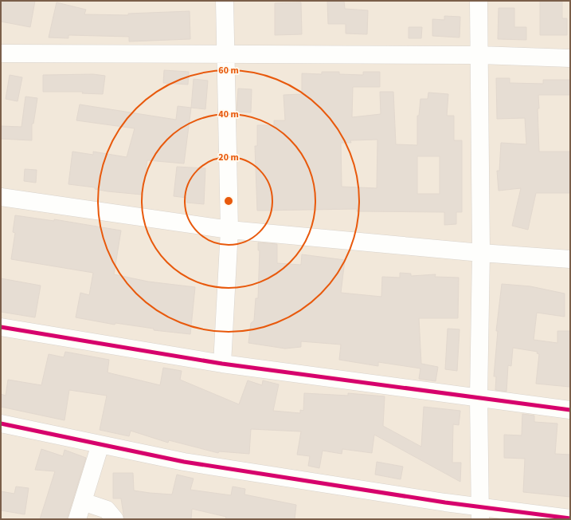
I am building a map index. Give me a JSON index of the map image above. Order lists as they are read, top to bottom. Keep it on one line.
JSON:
{"rings":["60 m","40 m","20 m"]}
